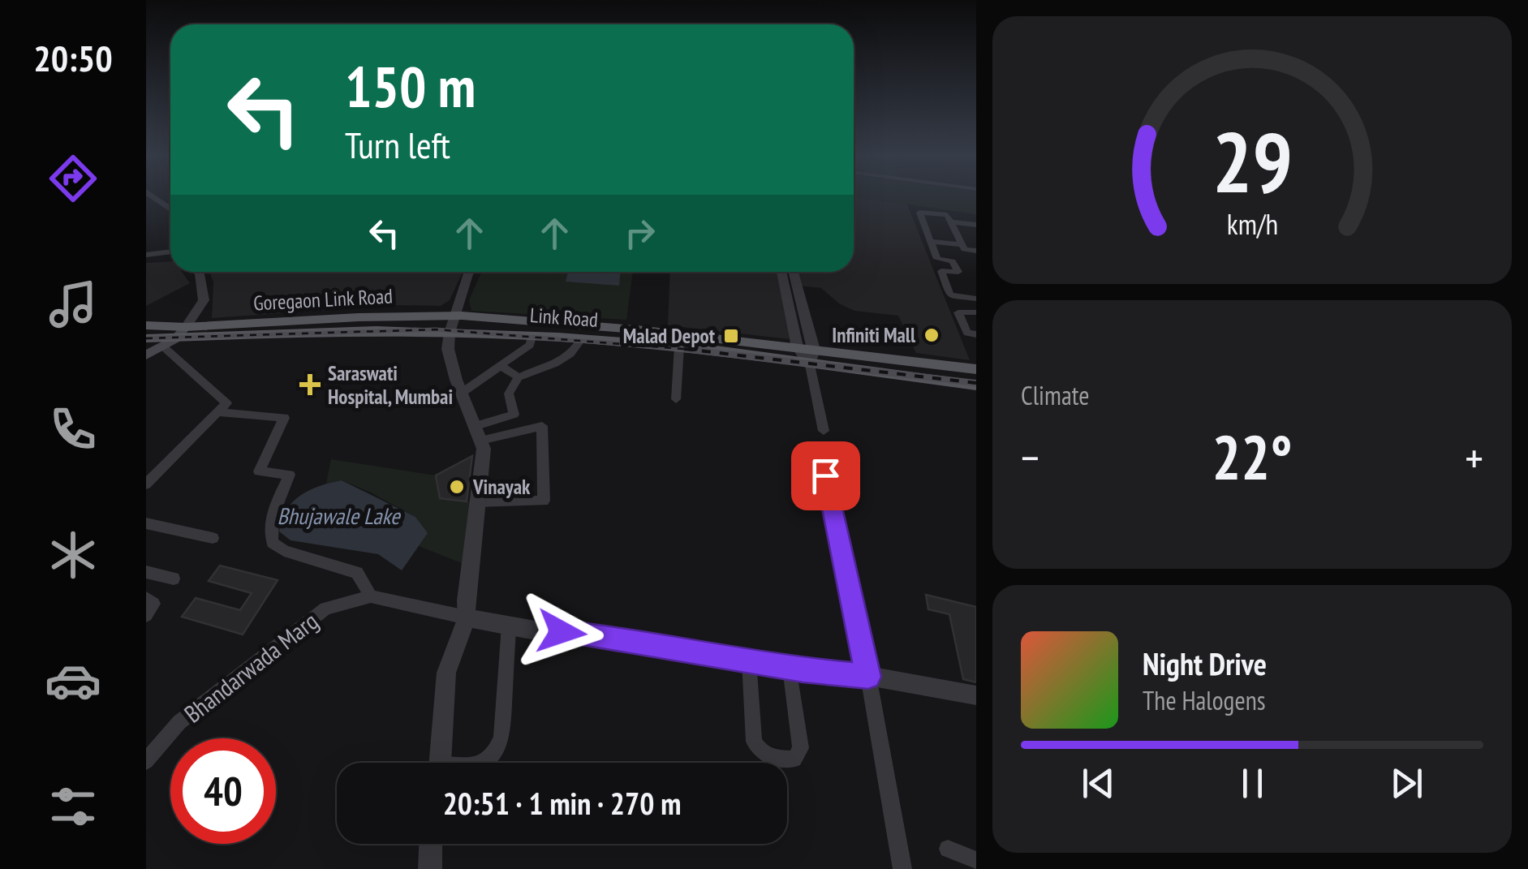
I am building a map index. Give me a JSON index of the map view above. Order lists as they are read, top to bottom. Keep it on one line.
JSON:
{"streets":{"main road":["Goregaon Link Road","Link Road"],"street":["Bhandarwada Marg"]},"crossings":[["Goregaon Link Road","Link Road"]],"water":["Bhujawale Lake"],"places":{"other":["Infiniti Mall","Vinayak"],"transit":["Malad Depot"],"health":["Saraswati Hospital, Mumbai"]},"page":{"tabs":"20:50","turn":["150 m","Turn left"],"tile":"Climate","heat":["−","22°","+"],"song":["Night Drive","The Halogens"],"limit":"40","trip":"20:51 · 1 min · 270 m","gauge":["29","km/h"]}}
